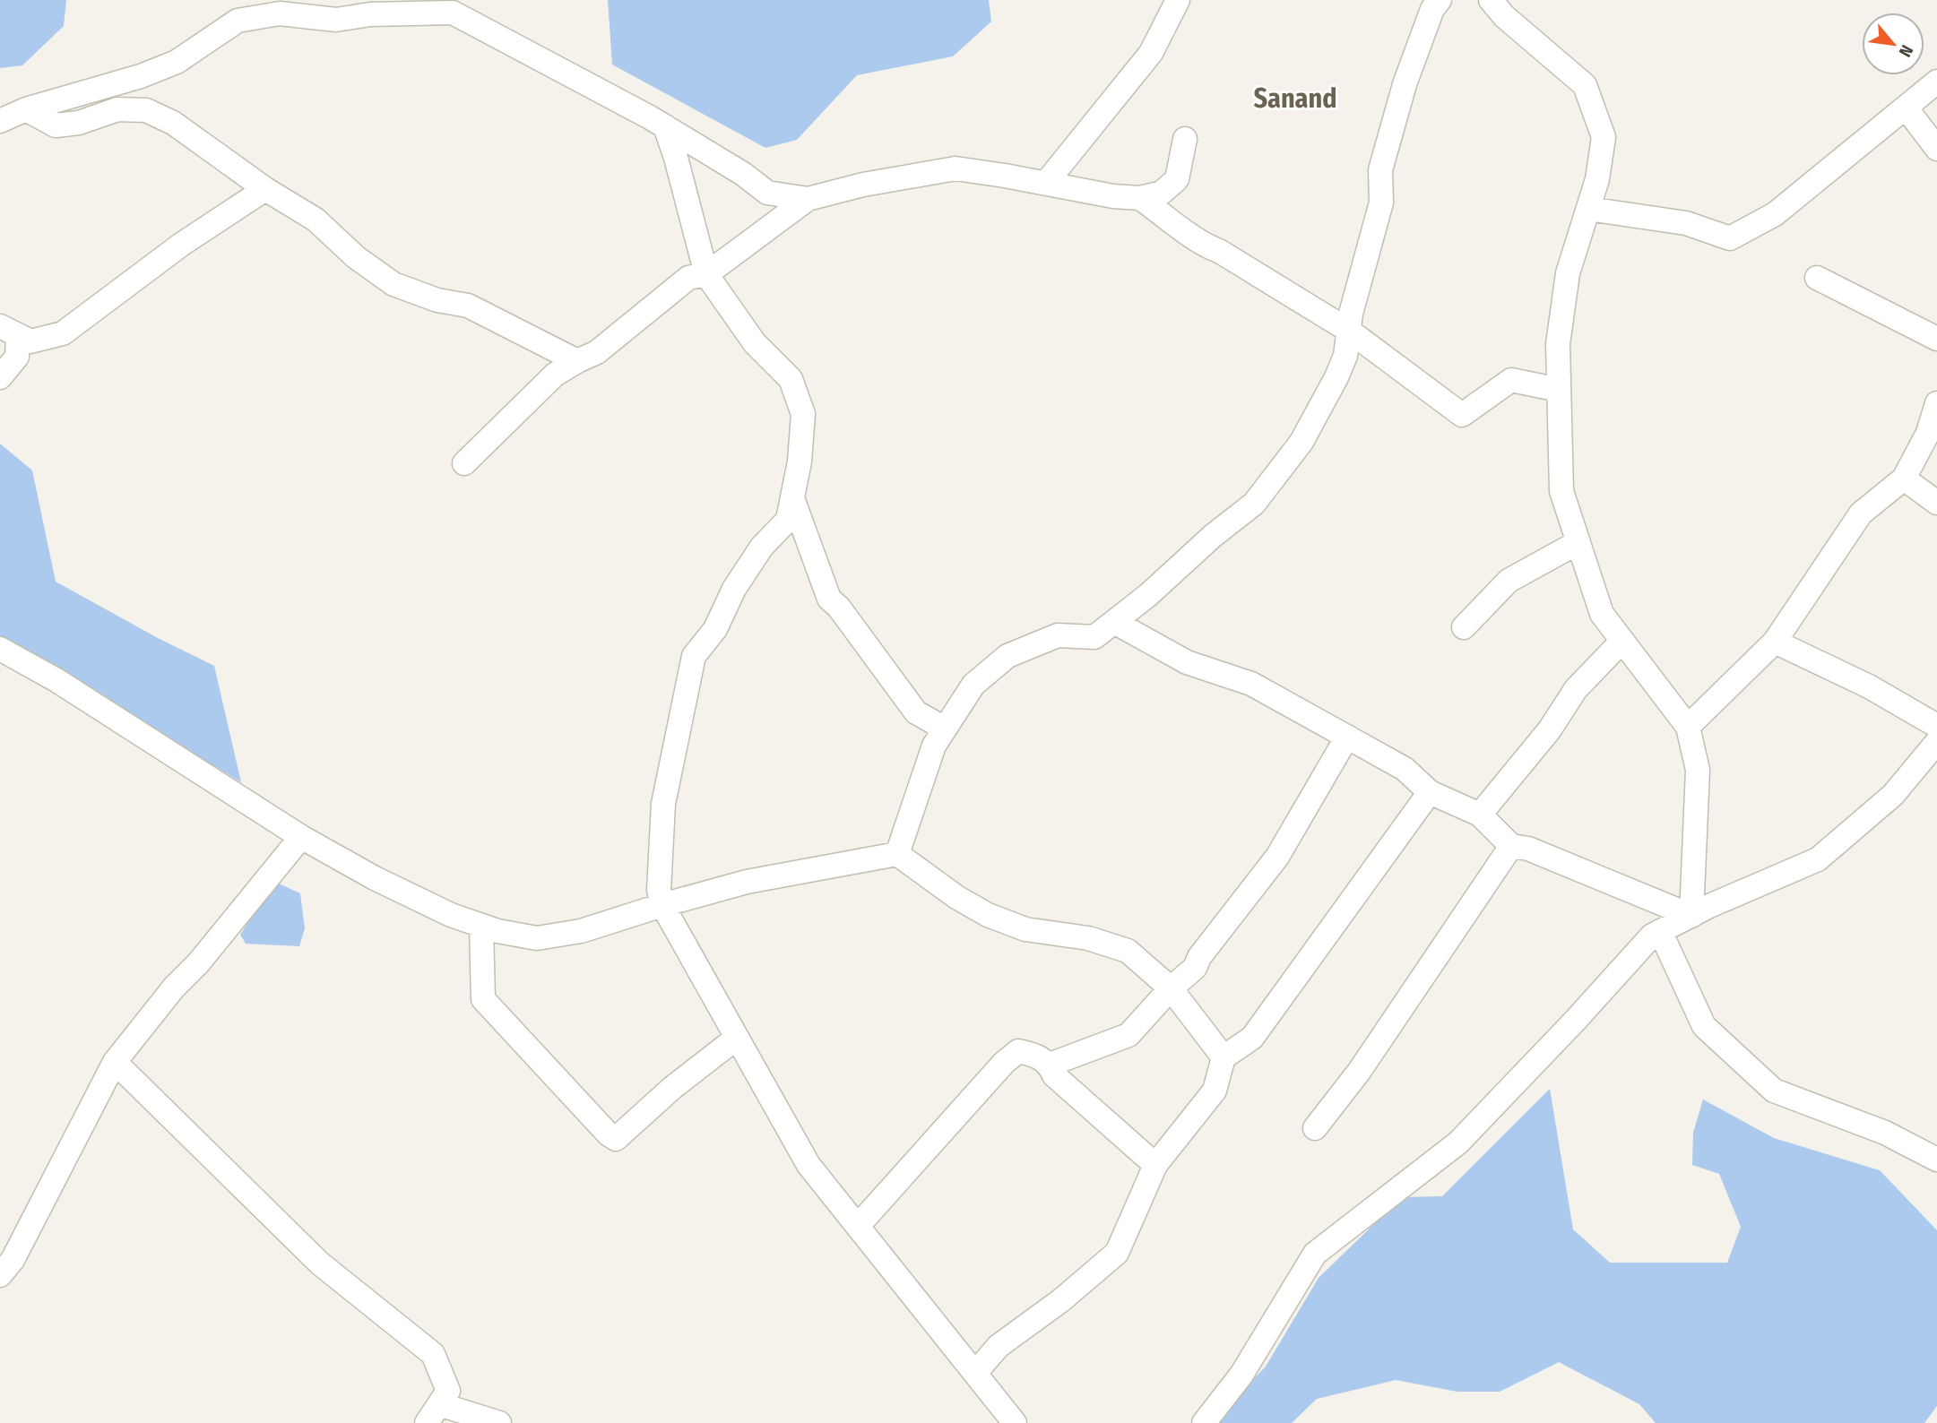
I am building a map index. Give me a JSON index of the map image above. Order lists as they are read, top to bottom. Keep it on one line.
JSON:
{"districts":["Sanand"],"north":"bottom right"}
